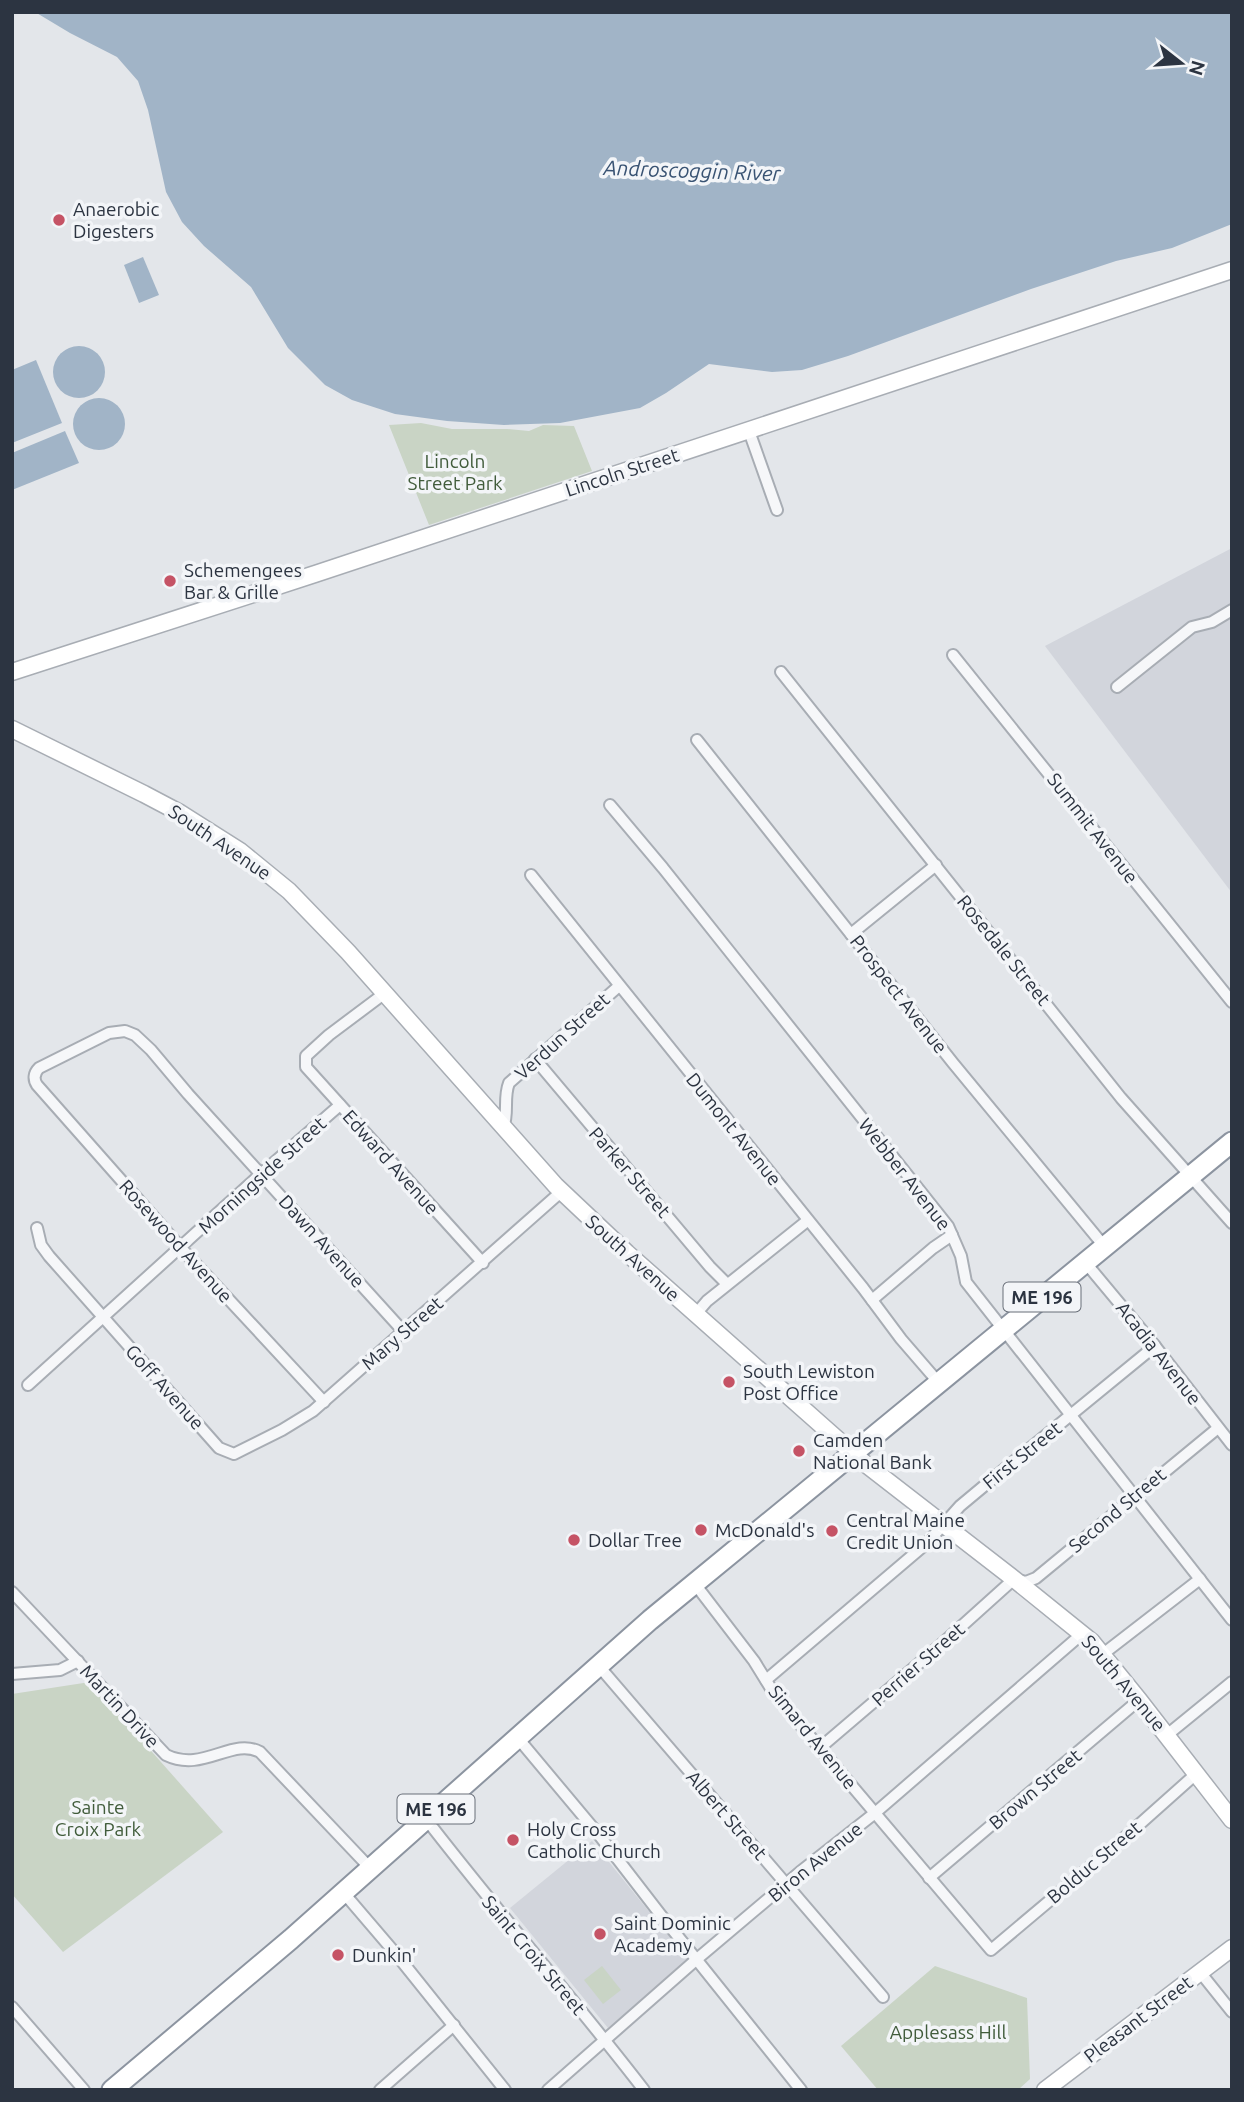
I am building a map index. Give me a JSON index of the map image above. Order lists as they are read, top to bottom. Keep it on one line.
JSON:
{"streets":{"highway":["ME 196"],"street":["Lincoln Street","Summit Avenue","South Avenue","Rosedale Street","Prospect Avenue","Verdun Street","Dumont Avenue","Edward Avenue","Parker Street","Webber Avenue","Morningside Street","Rosewood Avenue","Dawn Avenue","Mary Street","Acadia Avenue","Goff Avenue","First Street","Second Street","Perrier Street","Martin Drive","Simard Avenue","Brown Street","Albert Street","Biron Avenue","Bolduc Street","Saint Croix Street","Pleasant Street"]},"crossings":[["South Avenue","Verdun Street"],["South Avenue","Edward Avenue"],["South Avenue","ME 196"],["South Avenue","Mary Street"],["South Avenue","First Street"],["South Avenue","Second Street"],["South Avenue","Perrier Street"],["South Avenue","Brown Street"],["South Avenue","Biron Avenue"],["South Avenue","Bolduc Street"],["Rosedale Street","ME 196"],["Prospect Avenue","ME 196"],["Verdun Street","Dumont Avenue"],["Verdun Street","Parker Street"],["Dumont Avenue","ME 196"],["Edward Avenue","Morningside Street"],["Edward Avenue","Mary Street"],["Webber Avenue","ME 196"],["Webber Avenue","First Street"],["Webber Avenue","Second Street"],["Morningside Street","Rosewood Avenue"],["Morningside Street","Dawn Avenue"],["Morningside Street","Goff Avenue"],["Rosewood Avenue","Dawn Avenue"],["Rosewood Avenue","Mary Street"],["Dawn Avenue","Mary Street"],["ME 196","Acadia Avenue"],["ME 196","Martin Drive"],["ME 196","Simard Avenue"],["ME 196","Albert Street"],["ME 196","Saint Croix Street"],["Mary Street","Goff Avenue"],["Acadia Avenue","First Street"],["Acadia Avenue","Second Street"],["First Street","Simard Avenue"],["Second Street","Perrier Street"],["Perrier Street","Simard Avenue"],["Simard Avenue","Brown Street"],["Simard Avenue","Biron Avenue"],["Simard Avenue","Bolduc Street"],["Albert Street","Biron Avenue"],["Biron Avenue","Saint Croix Street"]],"water":["Androscoggin River"],"parks":["Lincoln Street Park","Sainte Croix Park","Applesass Hill"],"places":["Anaerobic Digesters","Schemengees Bar & Grille","South Lewiston Post Office","Camden National Bank","McDonald's","Central Maine Credit Union","Dollar Tree","Holy Cross Catholic Church","Saint Dominic Academy","Dunkin'"],"north":"right"}
